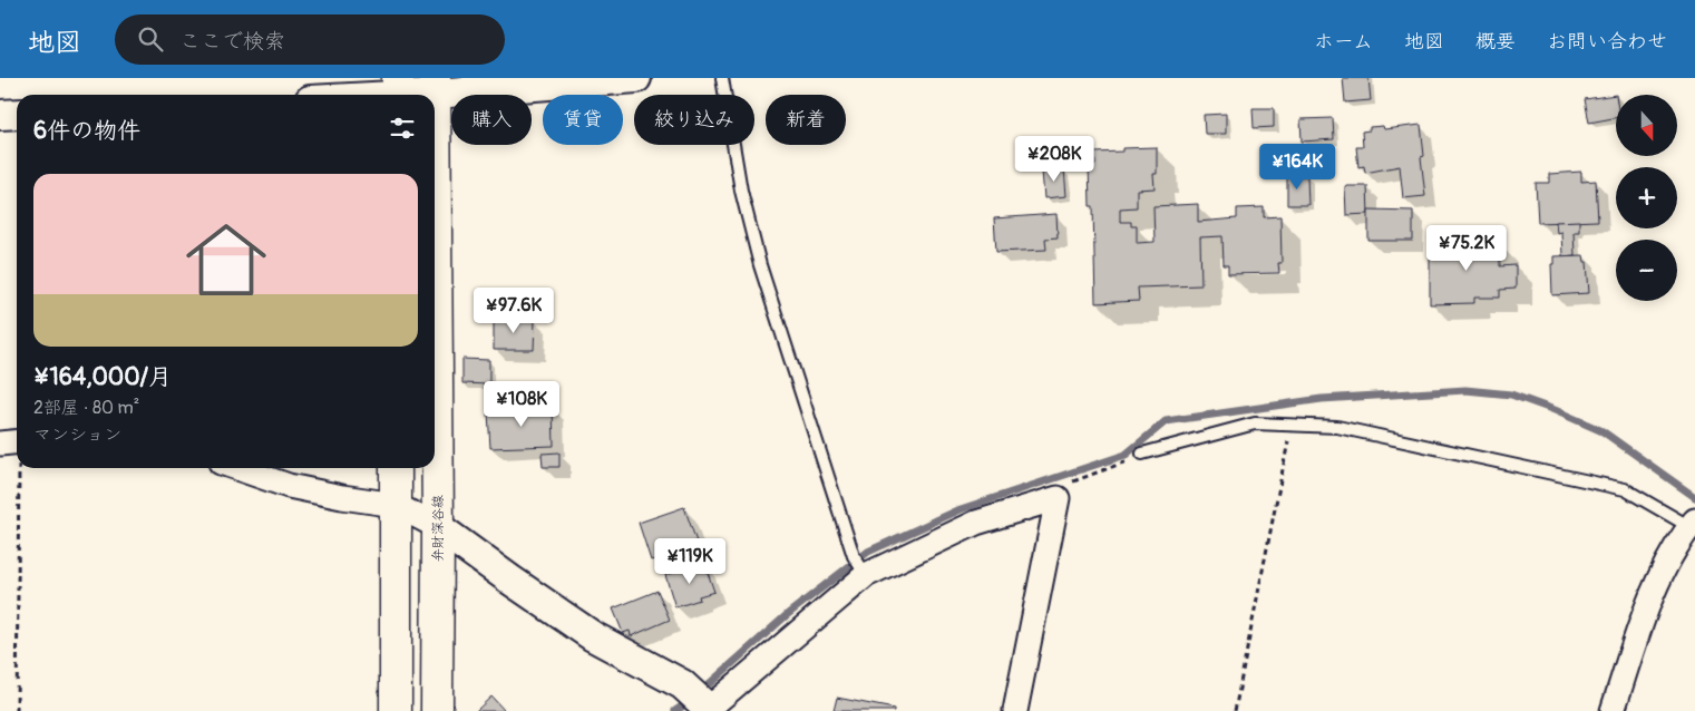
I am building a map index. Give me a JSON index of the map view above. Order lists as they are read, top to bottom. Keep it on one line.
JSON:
{"streets":{"main road":["弁財深谷線"]},"north":"bottom","page":{"header":"地図","search":"ここで検索","nav":["ホーム","地図","概要","お問い合わせ"],"map_buttons":["+","−"],"chip":["購入","賃貸","絞り込み","新着"],"heading":"6件の物件","price":["¥208K","¥164K","¥75.2K","¥97.6K","¥108K","¥119K"],"list":[{"name":"¥164,000/月","note":"2部屋 · 80 m² · マンション"}]}}
